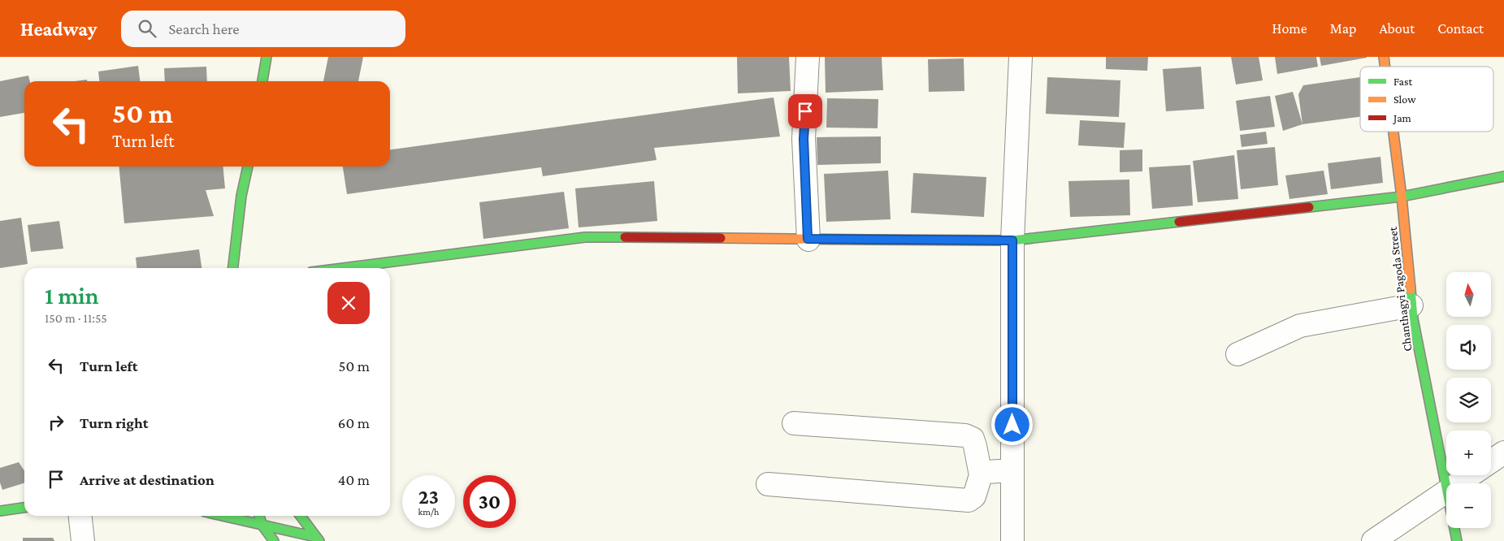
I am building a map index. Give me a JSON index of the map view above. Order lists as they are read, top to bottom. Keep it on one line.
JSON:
{"streets":{"main road":["Chanthagyi Pagoda Street"]},"legend":["Fast","Slow","Jam"],"north":"top","page":{"header":"Headway","search":"Search here","nav":["Home","Map","About","Contact"],"turn":["50 m","Turn left"],"heading":["1 min","150 m · 11:55"],"map_buttons":["+","−"],"list":[{"name":"Turn left","value":"50 m"},{"name":"Turn right","value":"60 m"},{"name":"Arrive at destination","value":"40 m"}],"speed":"23 km/h","limit":"30"}}
